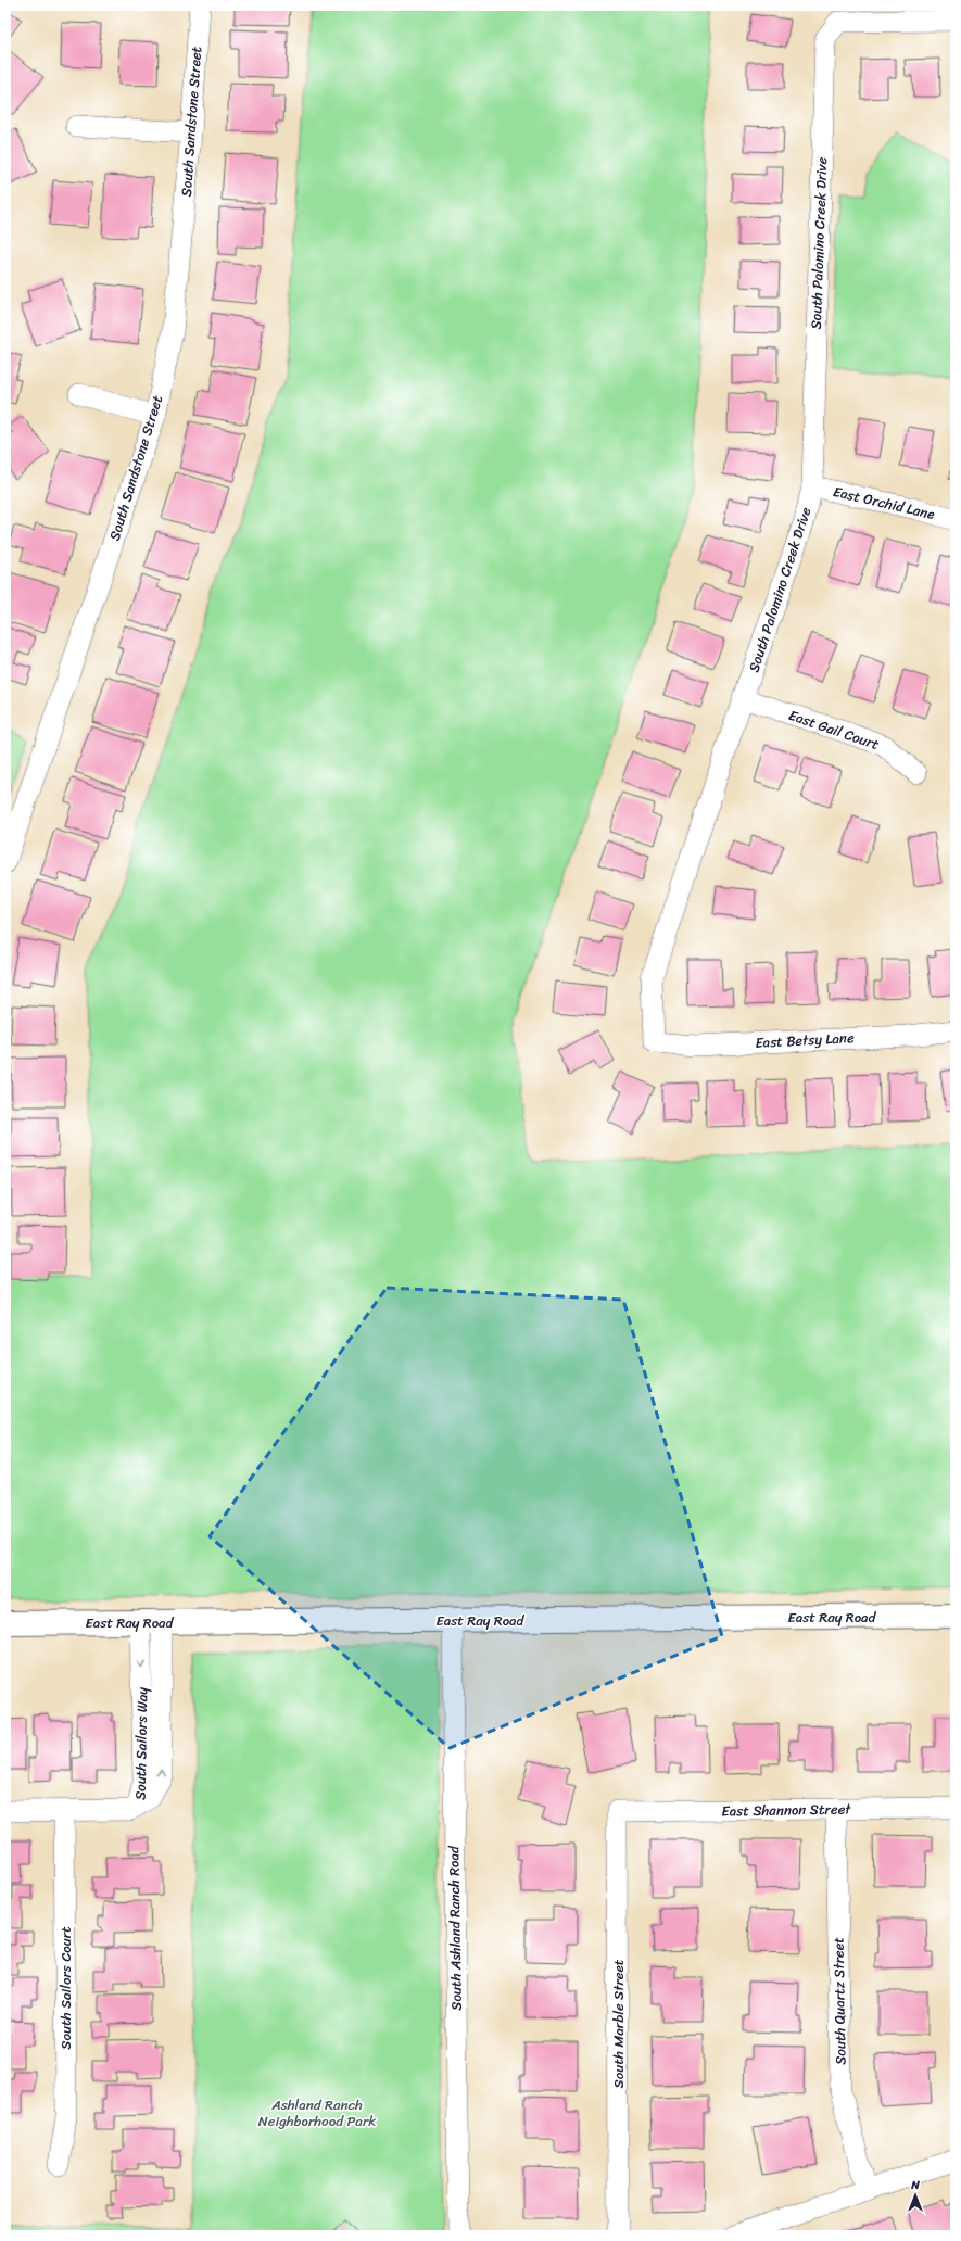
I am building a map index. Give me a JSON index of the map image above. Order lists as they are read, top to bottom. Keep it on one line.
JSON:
{"streets":{"main road":["East Ray Road"],"street":["South Sandstone Street","South Palomino Creek Drive","East Orchid Lane","East Gail Court","East Betsy Lane","South Sailors Way","East Shannon Street","South Ashland Ranch Road","South Sailors Court","South Quartz Street","South Marble Street"]},"crossings":[["South Palomino Creek Drive","East Orchid Lane"],["South Palomino Creek Drive","East Gail Court"],["South Palomino Creek Drive","East Betsy Lane"],["East Ray Road","South Sailors Way"],["East Ray Road","South Ashland Ranch Road"],["South Sailors Way","South Sailors Court"],["East Shannon Street","South Quartz Street"],["East Shannon Street","South Marble Street"]],"parks":["Ashland Ranch Neighborhood Park"],"north":"top"}
